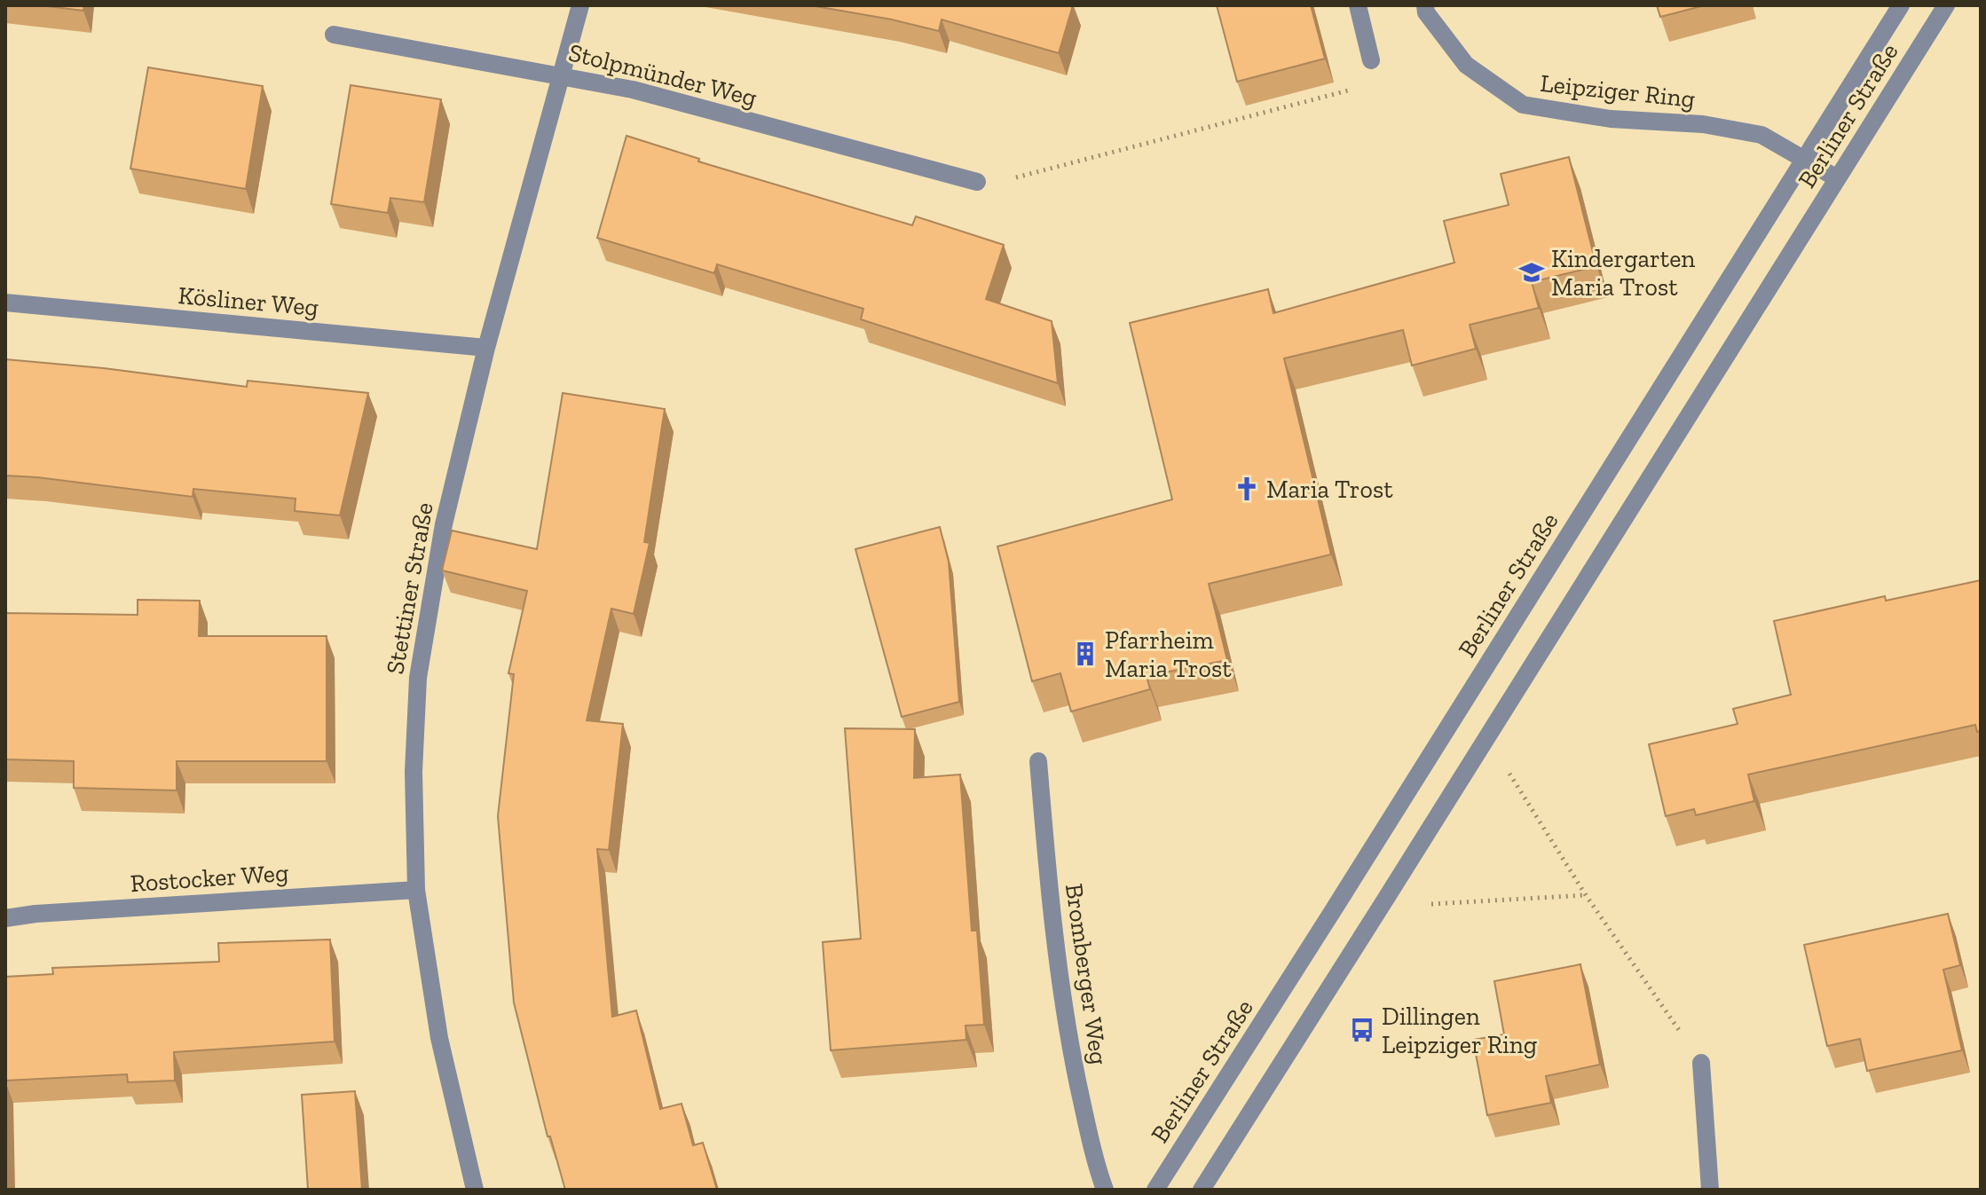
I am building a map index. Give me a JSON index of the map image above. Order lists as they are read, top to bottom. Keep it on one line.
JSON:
{"streets":{"street":["Stolpmünder Weg","Leipziger Ring","Berliner Straße","Kösliner Weg","Stettiner Straße","Rostocker Weg","Bromberger Weg"]},"crossings":[["Stolpmünder Weg","Stettiner Straße"],["Leipziger Ring","Berliner Straße"],["Kösliner Weg","Stettiner Straße"],["Stettiner Straße","Rostocker Weg"]],"places":{"school or university":["Kindergarten Maria Trost"],"church":["Maria Trost"],"building":["Pfarrheim Maria Trost"],"bus stop":["Dillingen Leipziger Ring"]}}
